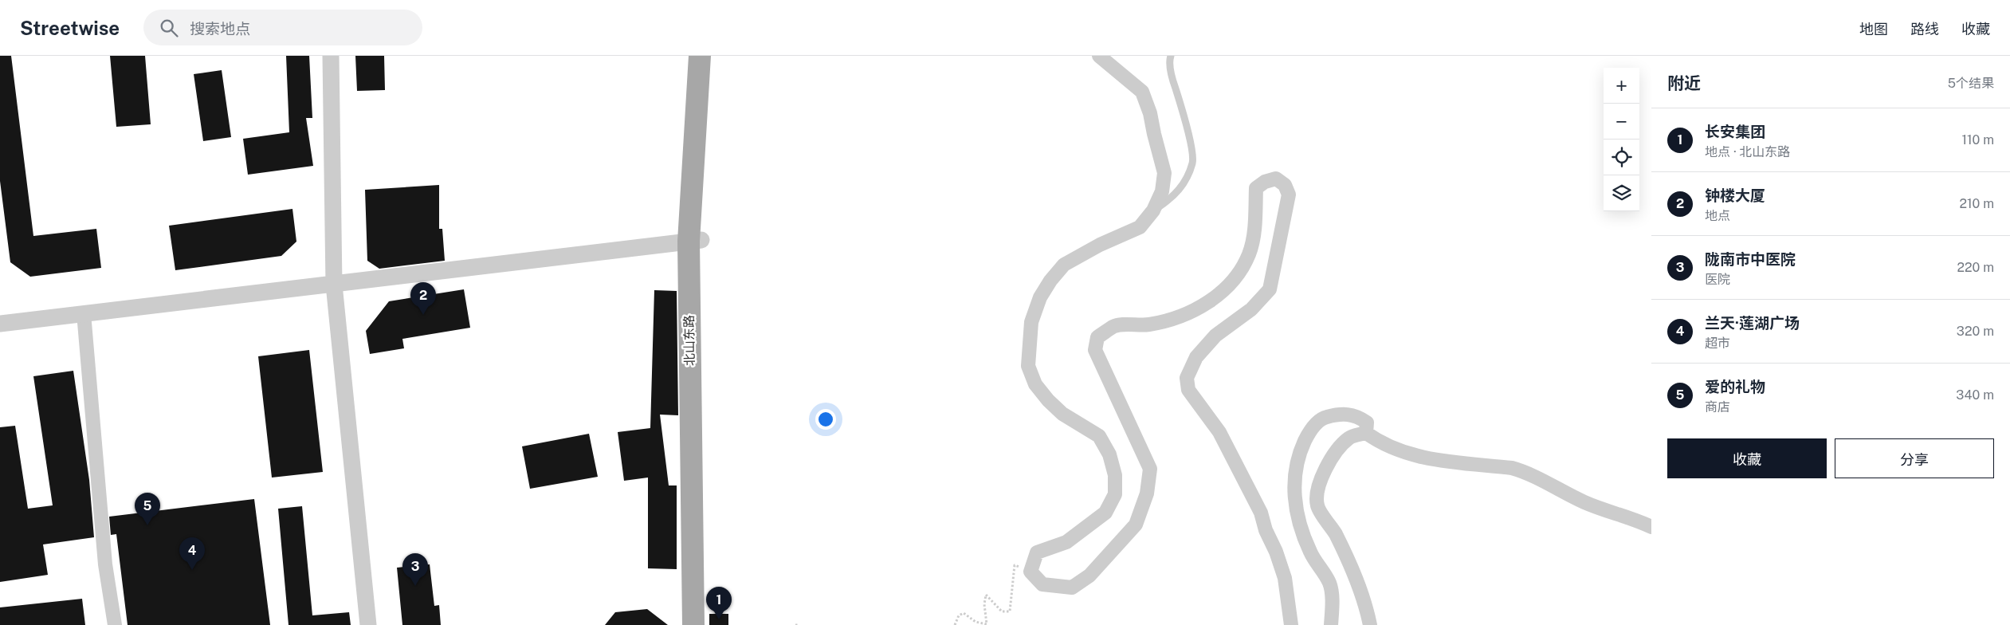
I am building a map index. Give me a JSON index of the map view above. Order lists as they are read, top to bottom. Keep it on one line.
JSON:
{"streets":{"main road":["北山东路"]},"page":{"header":"Streetwise","search":"搜索地点","nav":["地图","路线","收藏"],"heading":["附近","5个结果"],"map_buttons":["+","−"],"list":[{"mark":"1","name":"长安集团","note":"地点 · 北山东路","value":"110 m"},{"mark":"2","name":"钟楼大厦","note":"地点","value":"210 m"},{"mark":"3","name":"陇南市中医院","note":"医院","value":"220 m"},{"mark":"4","name":"兰天·莲湖广场","note":"超市","value":"320 m"},{"mark":"5","name":"爱的礼物","note":"商店","value":"340 m"}],"pins":["2","5","4","3","1"],"buttons":["收藏","分享"]}}
